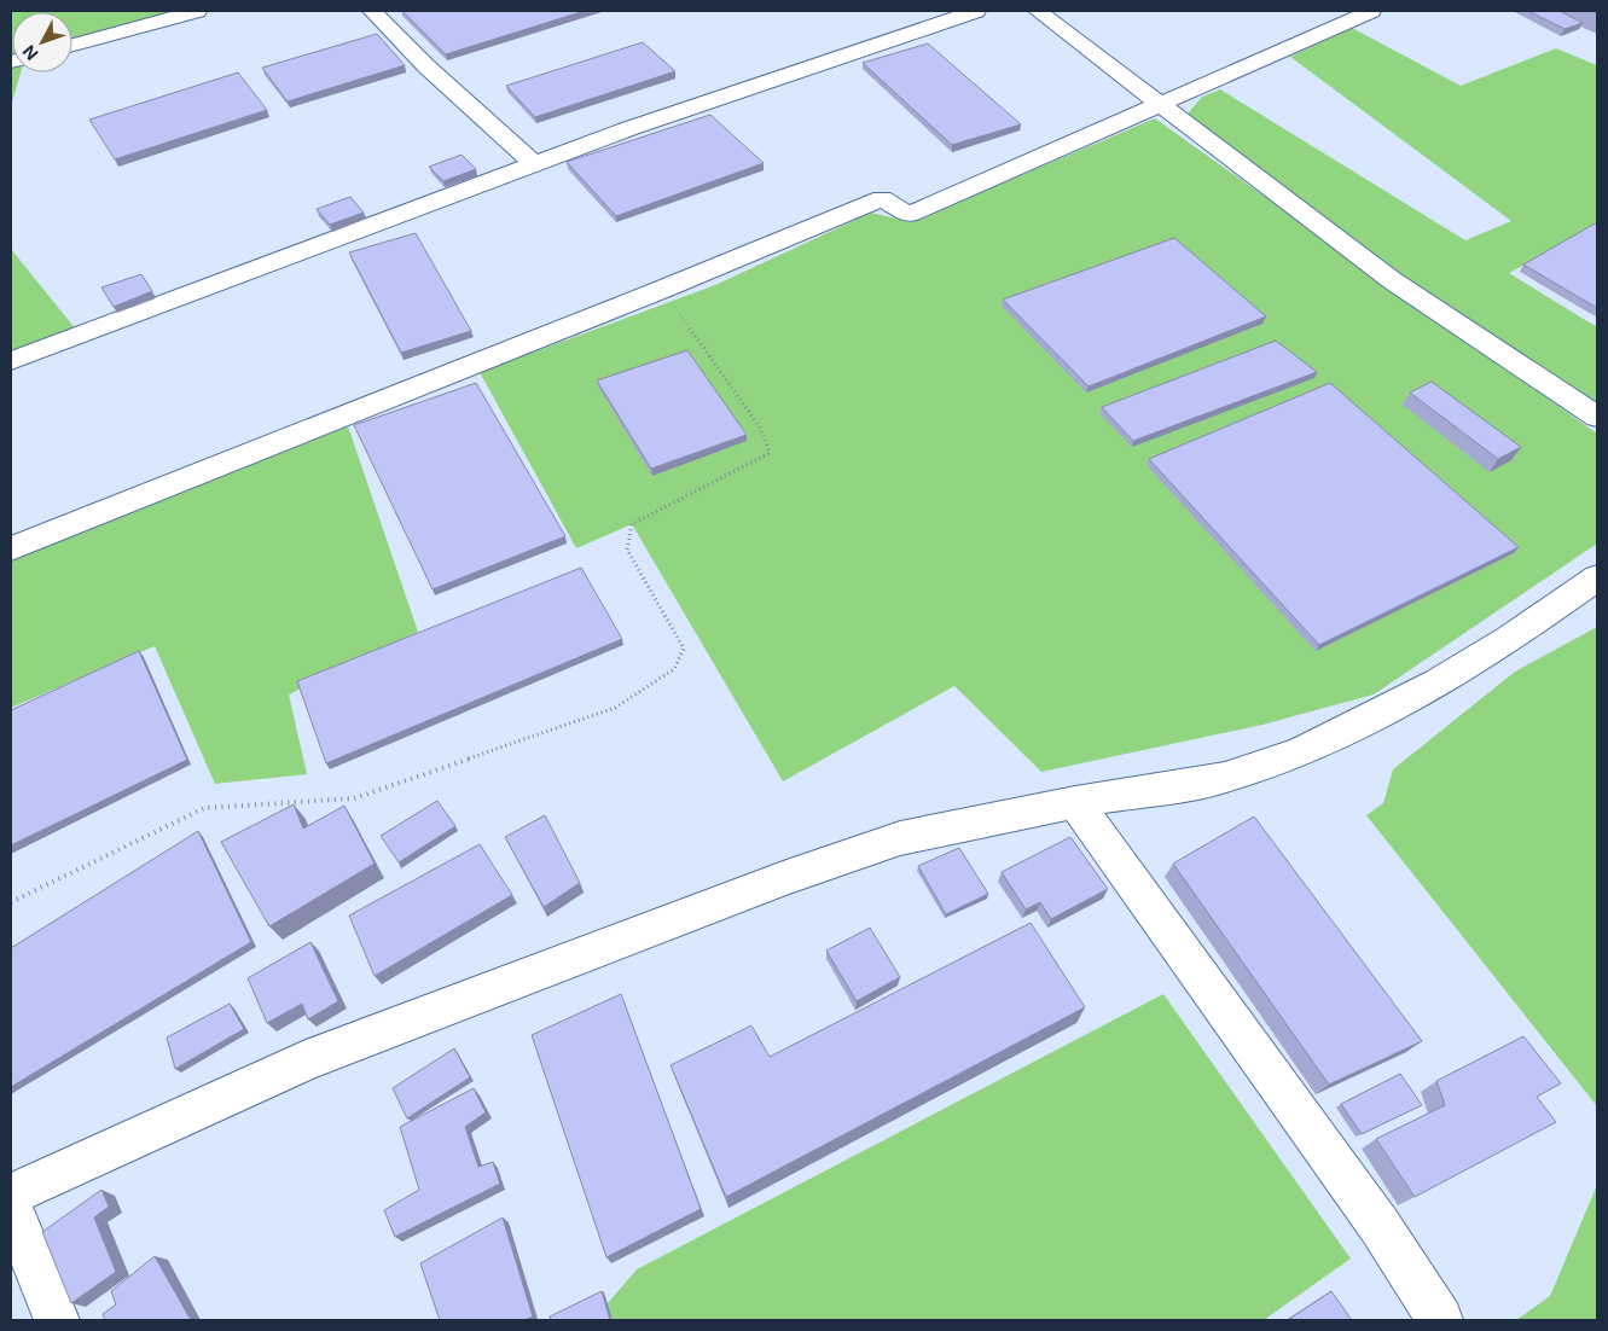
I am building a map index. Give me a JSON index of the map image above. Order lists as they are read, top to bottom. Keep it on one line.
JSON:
{"north":"bottom left"}
